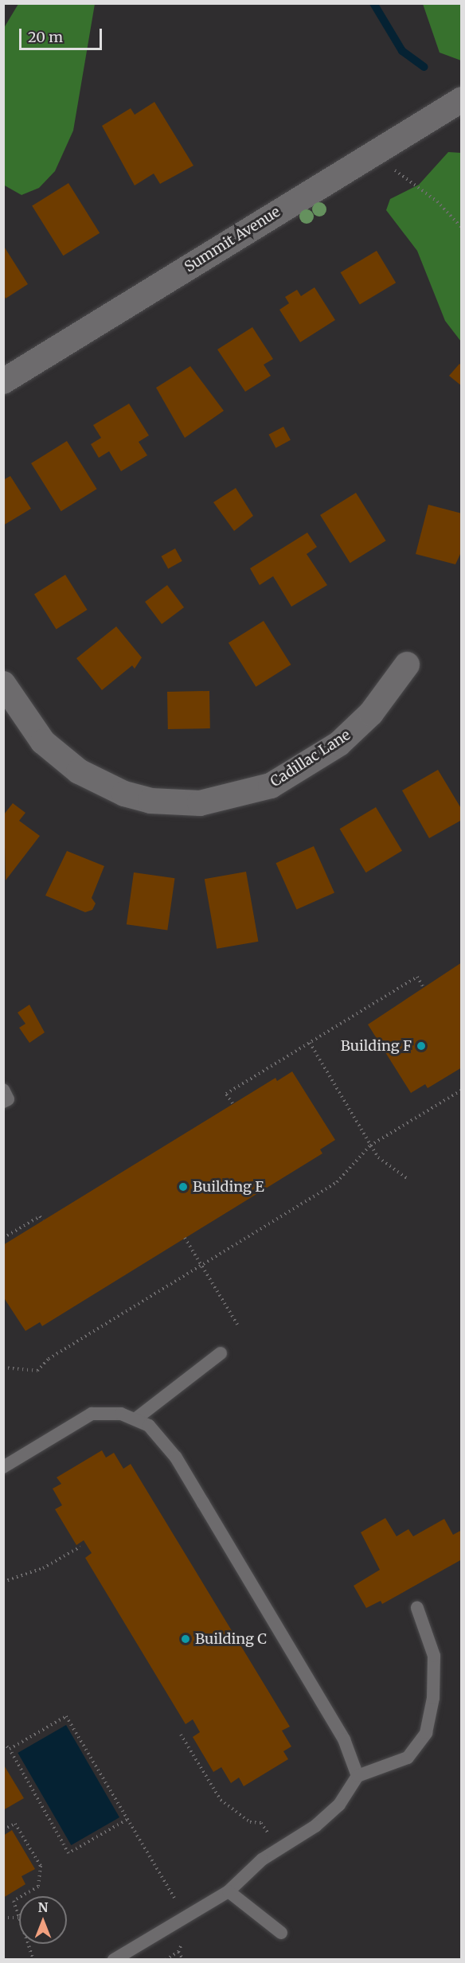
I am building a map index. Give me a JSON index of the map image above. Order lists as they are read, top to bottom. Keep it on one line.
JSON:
{"streets":{"street":["Summit Avenue","Cadillac Lane"]},"places":["Building F","Building E","Building C"],"scale_bar":"20 m","north":"top"}
